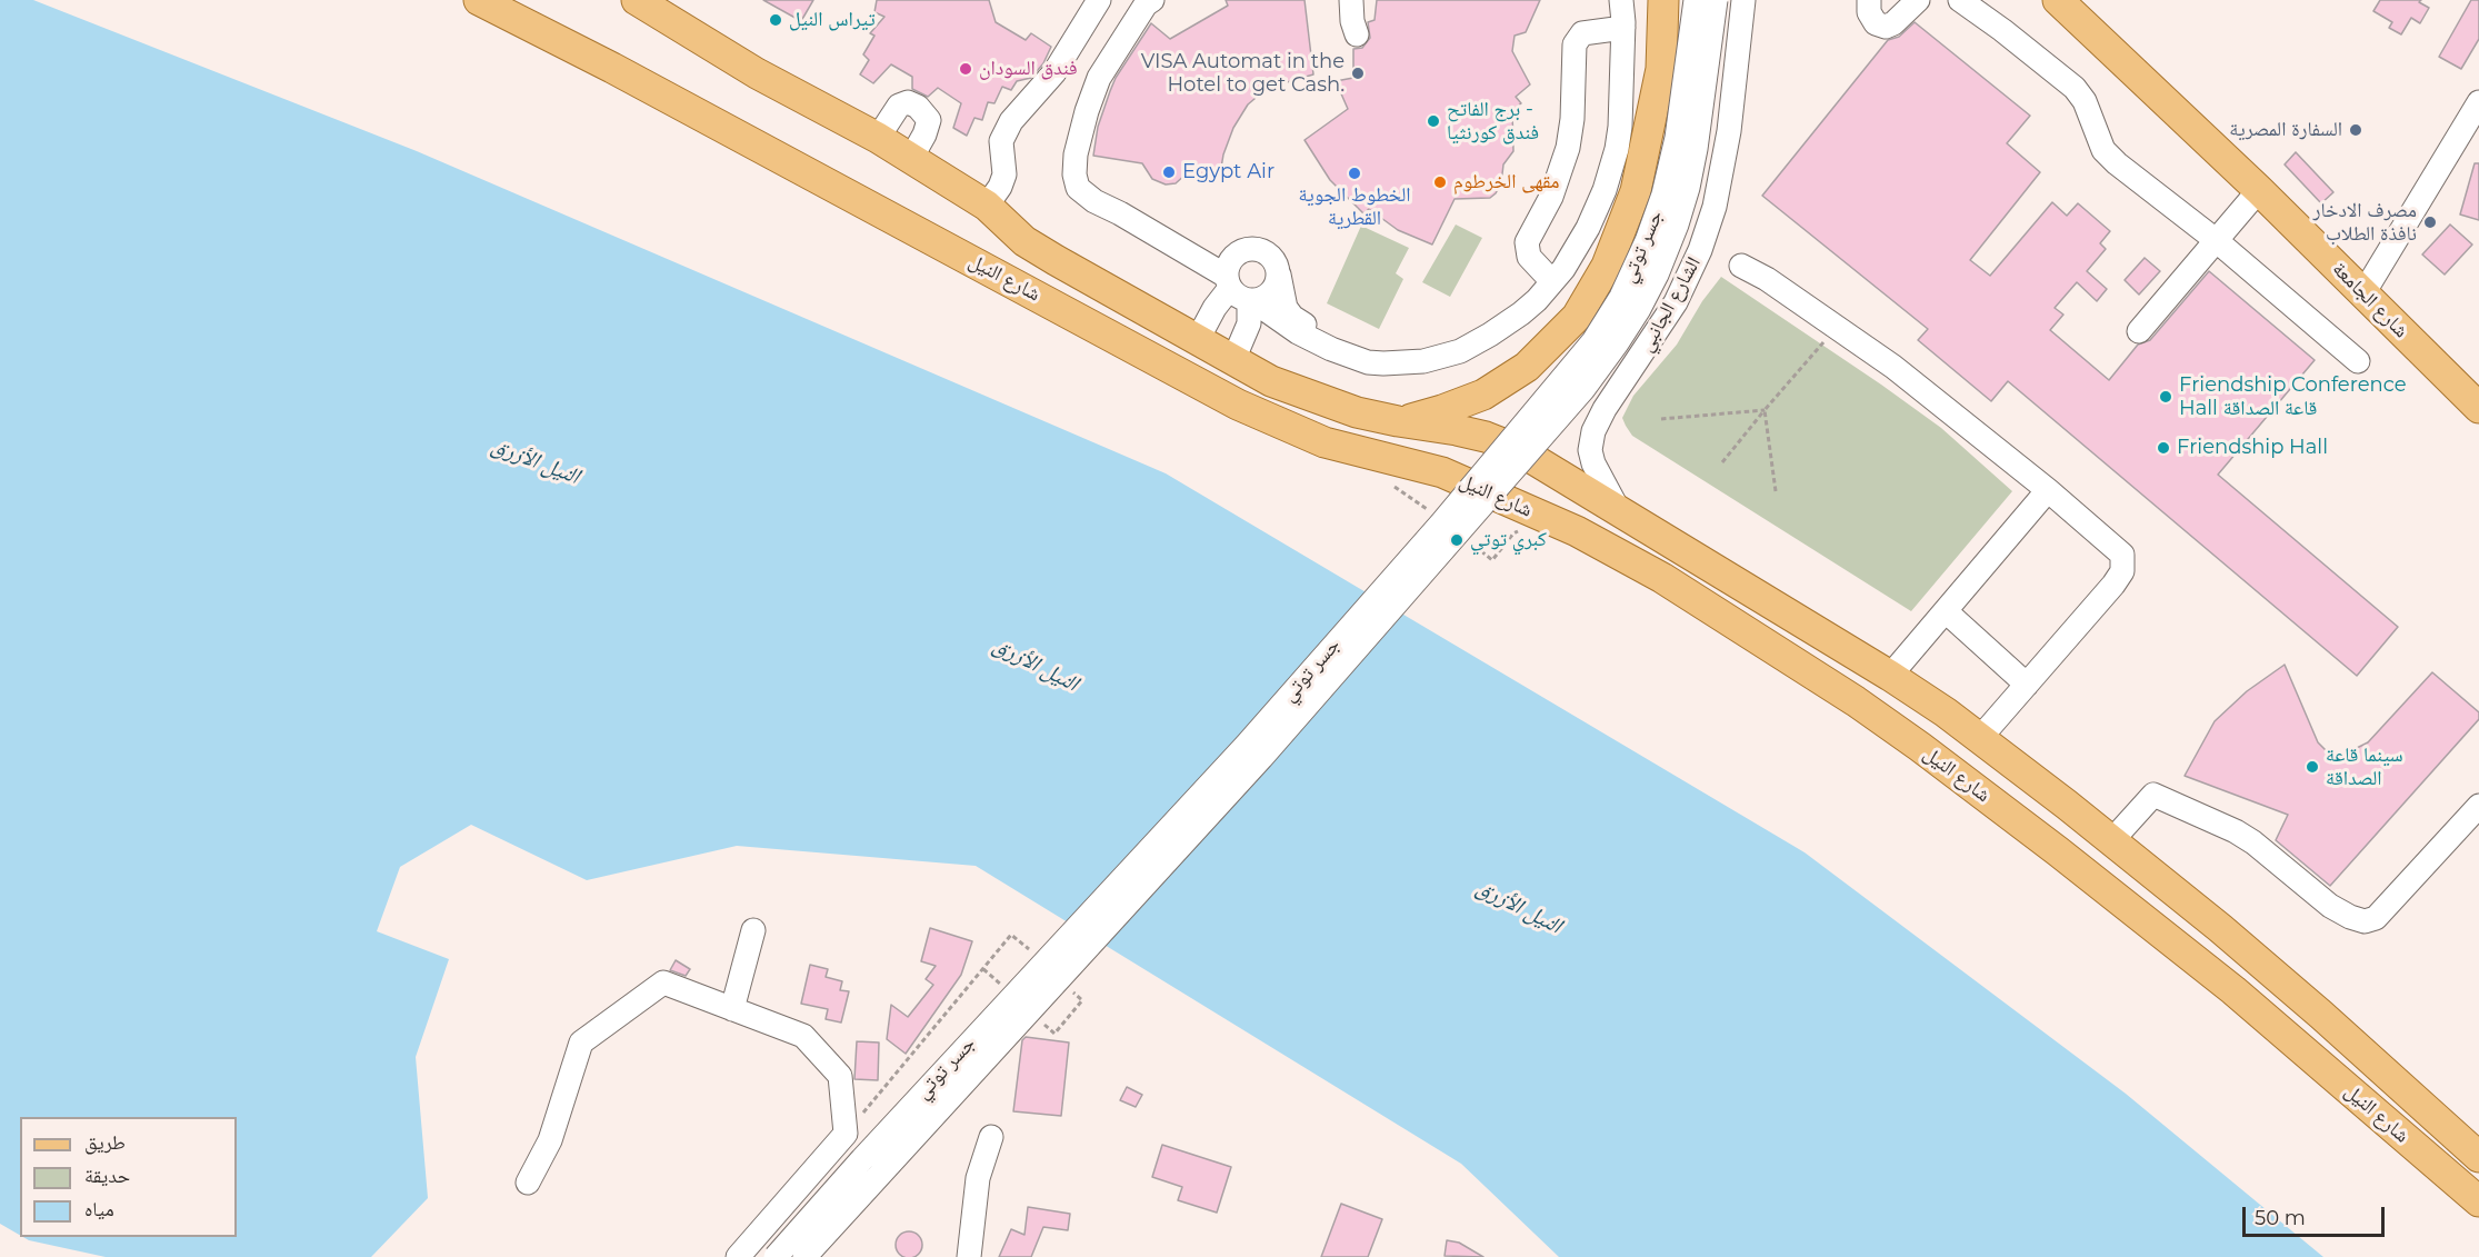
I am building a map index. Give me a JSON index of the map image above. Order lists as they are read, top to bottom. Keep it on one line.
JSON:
{"streets":{"main road":["شارع النيل","شارع الجامعة"],"street":["جسر توتي","الشارع الجانبي"]},"crossings":[["شارع النيل","الشارع الجانبي"]],"water":["النيل الأزرق"],"places":["تيراس النيل","فندق السودان","VISA Automat in the Hotel to get Cash.","برج الفاتح - فندق كورنثيا","السفارة المصرية","Egypt Air","الخطوط الجوية القطرية","مقهى الخرطوم","مصرف الادخار نافذة الطلاب","Friendship Conference Hall قاعة الصداقة","Friendship Hall","كبري توتي","سينما قاعة الصداقة"],"legend":["طريق","حديقة","مياه"],"scale_bar":"50 m"}
